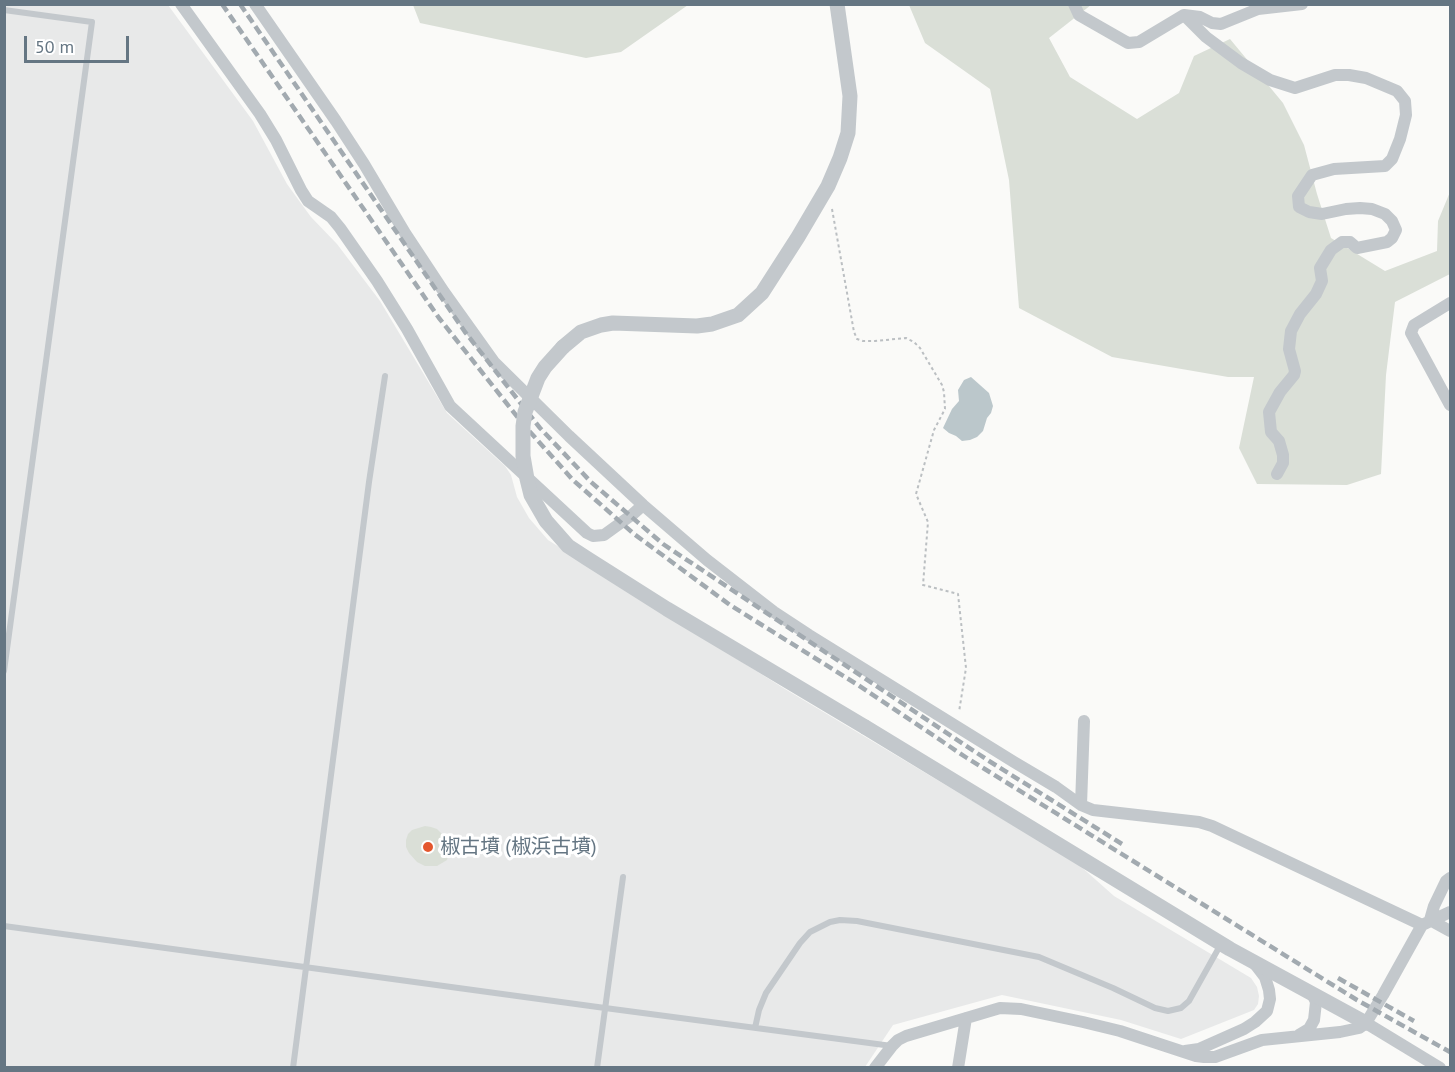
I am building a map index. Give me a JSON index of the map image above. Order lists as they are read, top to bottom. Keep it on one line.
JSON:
{"places":["椒古墳 (椒浜古墳)"],"scale_bar":"50 m"}
